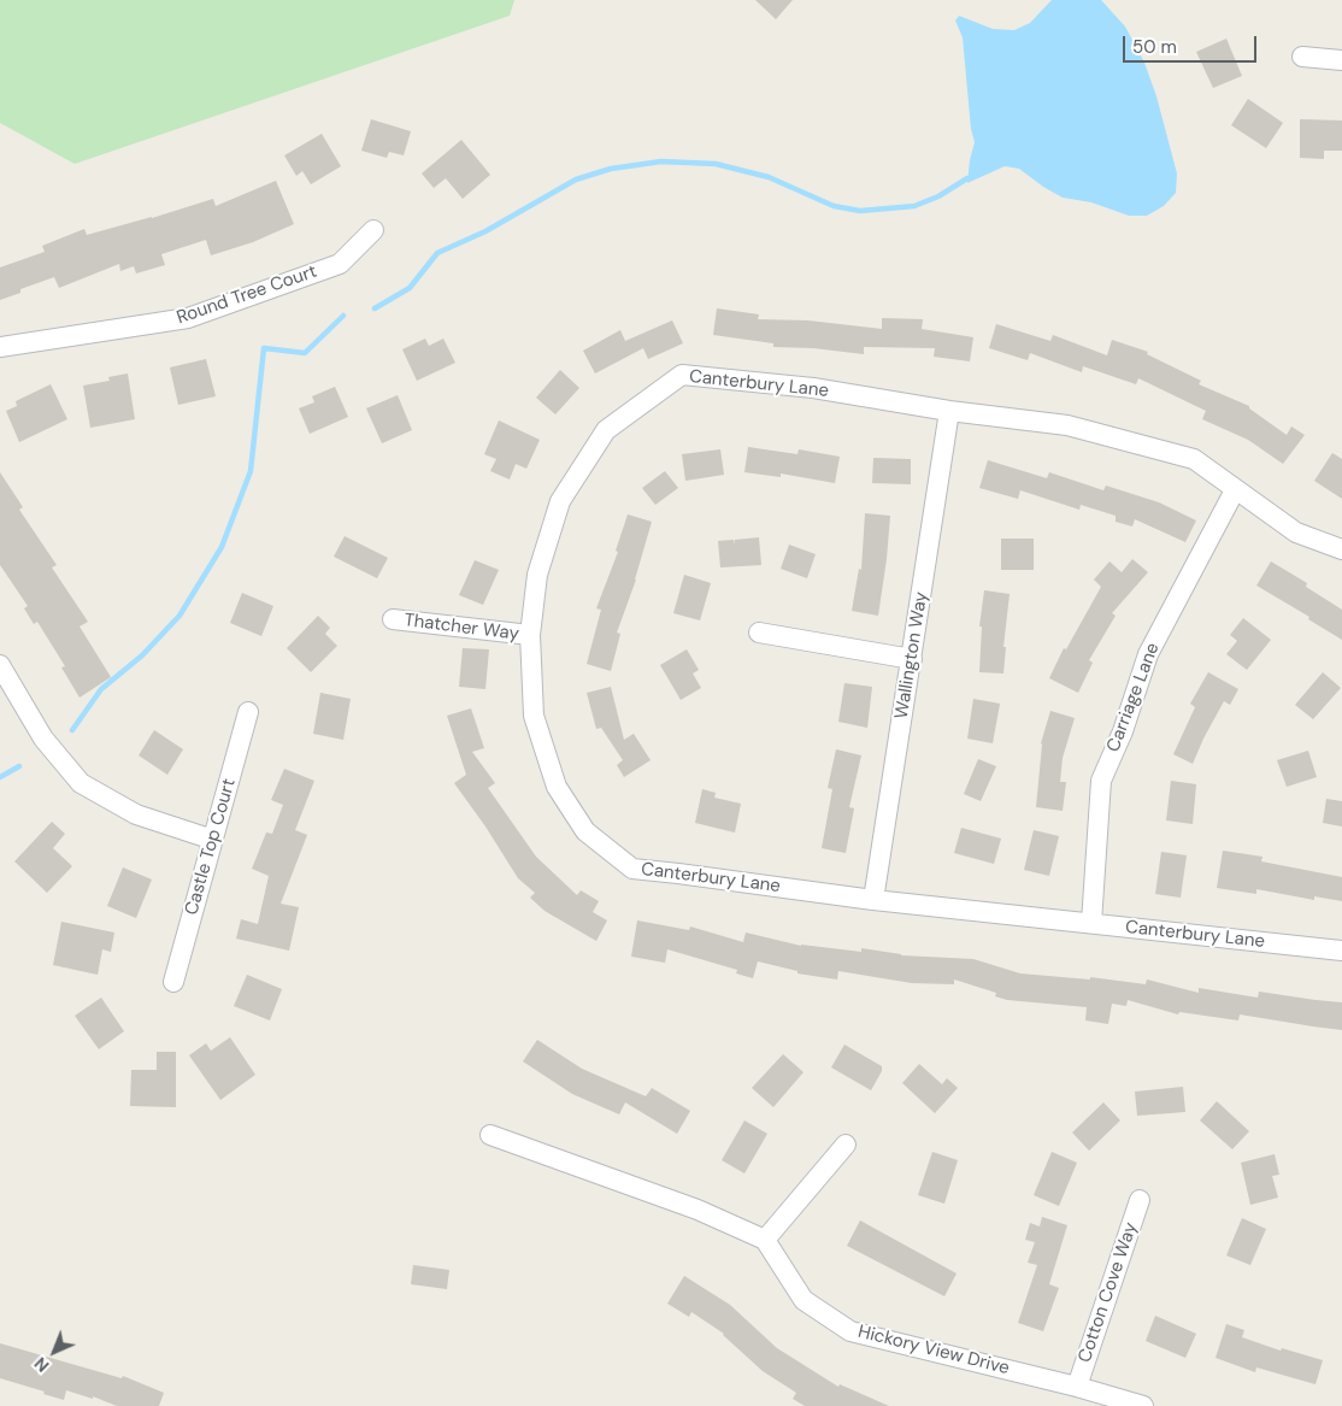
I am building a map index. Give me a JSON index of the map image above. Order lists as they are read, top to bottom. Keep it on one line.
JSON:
{"streets":{"street":["Round Tree Court","Canterbury Lane","Thatcher Way","Wallington Way","Carriage Lane","Castle Top Court","Cotton Cove Way","Hickory View Drive"]},"crossings":[["Canterbury Lane","Thatcher Way"],["Canterbury Lane","Wallington Way"],["Canterbury Lane","Carriage Lane"],["Cotton Cove Way","Hickory View Drive"]],"scale_bar":"50 m","north":"bottom left"}
